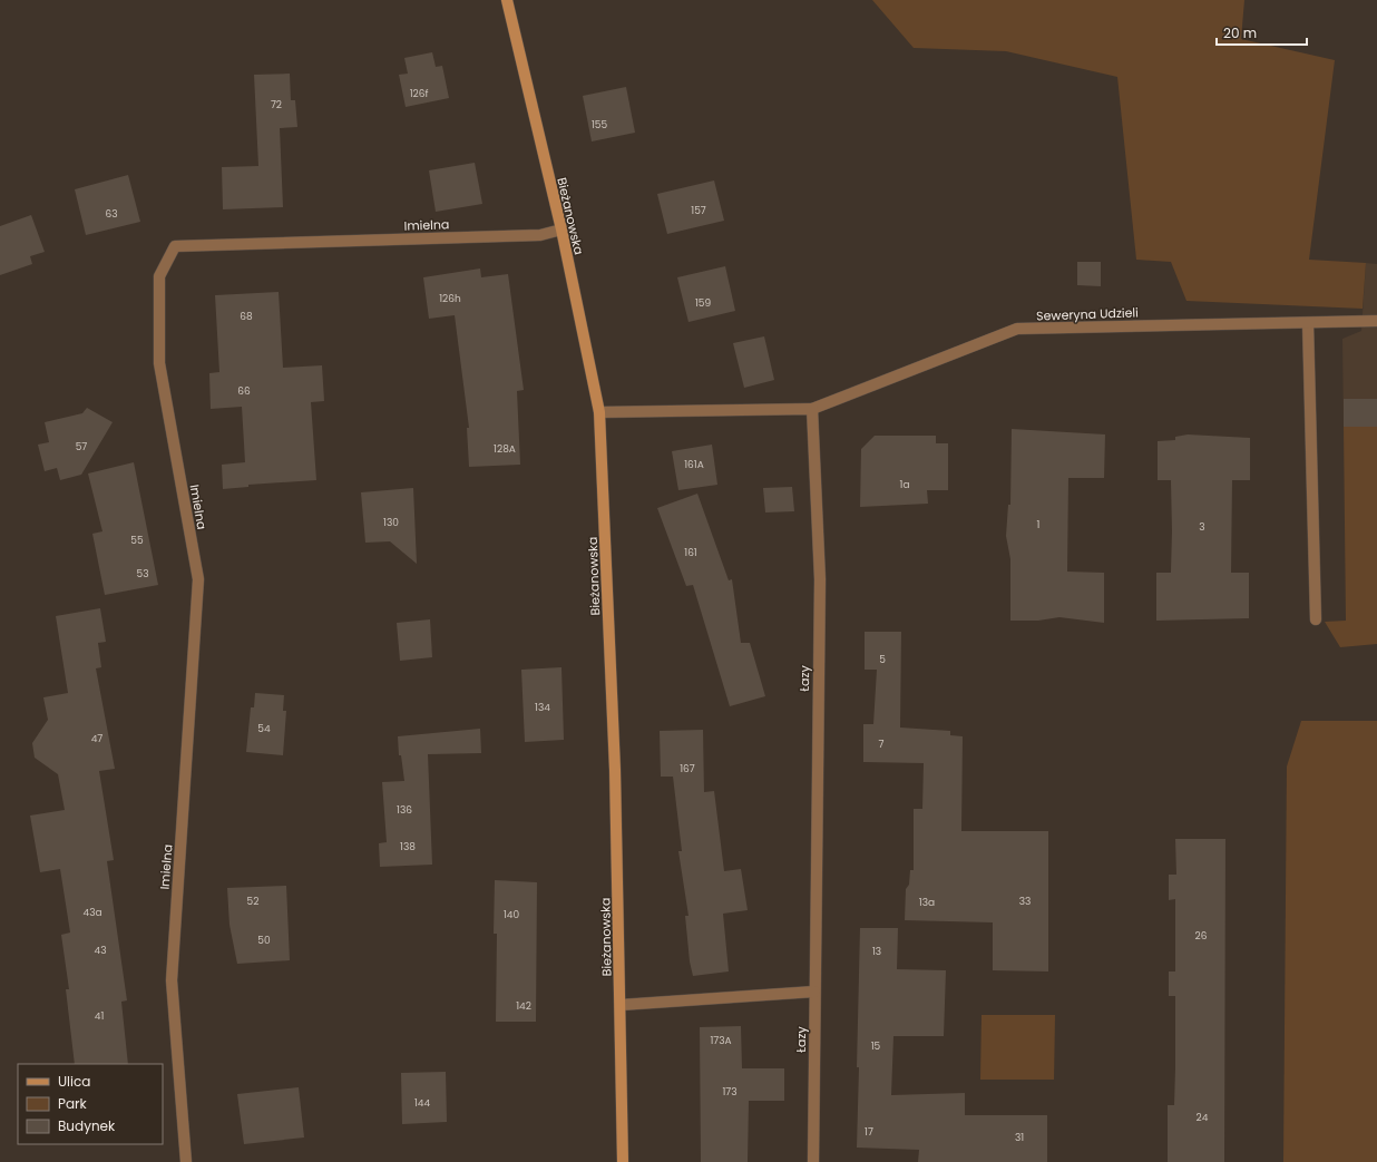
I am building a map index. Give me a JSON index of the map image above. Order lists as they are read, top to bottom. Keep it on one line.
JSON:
{"streets":{"street":["Bieżanowska","Imielna","Seweryna Udzieli","Łazy"]},"crossings":[["Bieżanowska","Imielna"],["Seweryna Udzieli","Łazy"]],"house_numbers":["126f","72","155","157","63","126h","159","68","66","57","128A","161A","1a","130","1","3","55","161","53","5","134","54","47","7","167","136","138","52","33","13a","43a","140","26","50","43","13","142","41","173A","15","173","144","24","17","31"],"legend":["Ulica","Park","Budynek"],"scale_bar":"20 m"}
